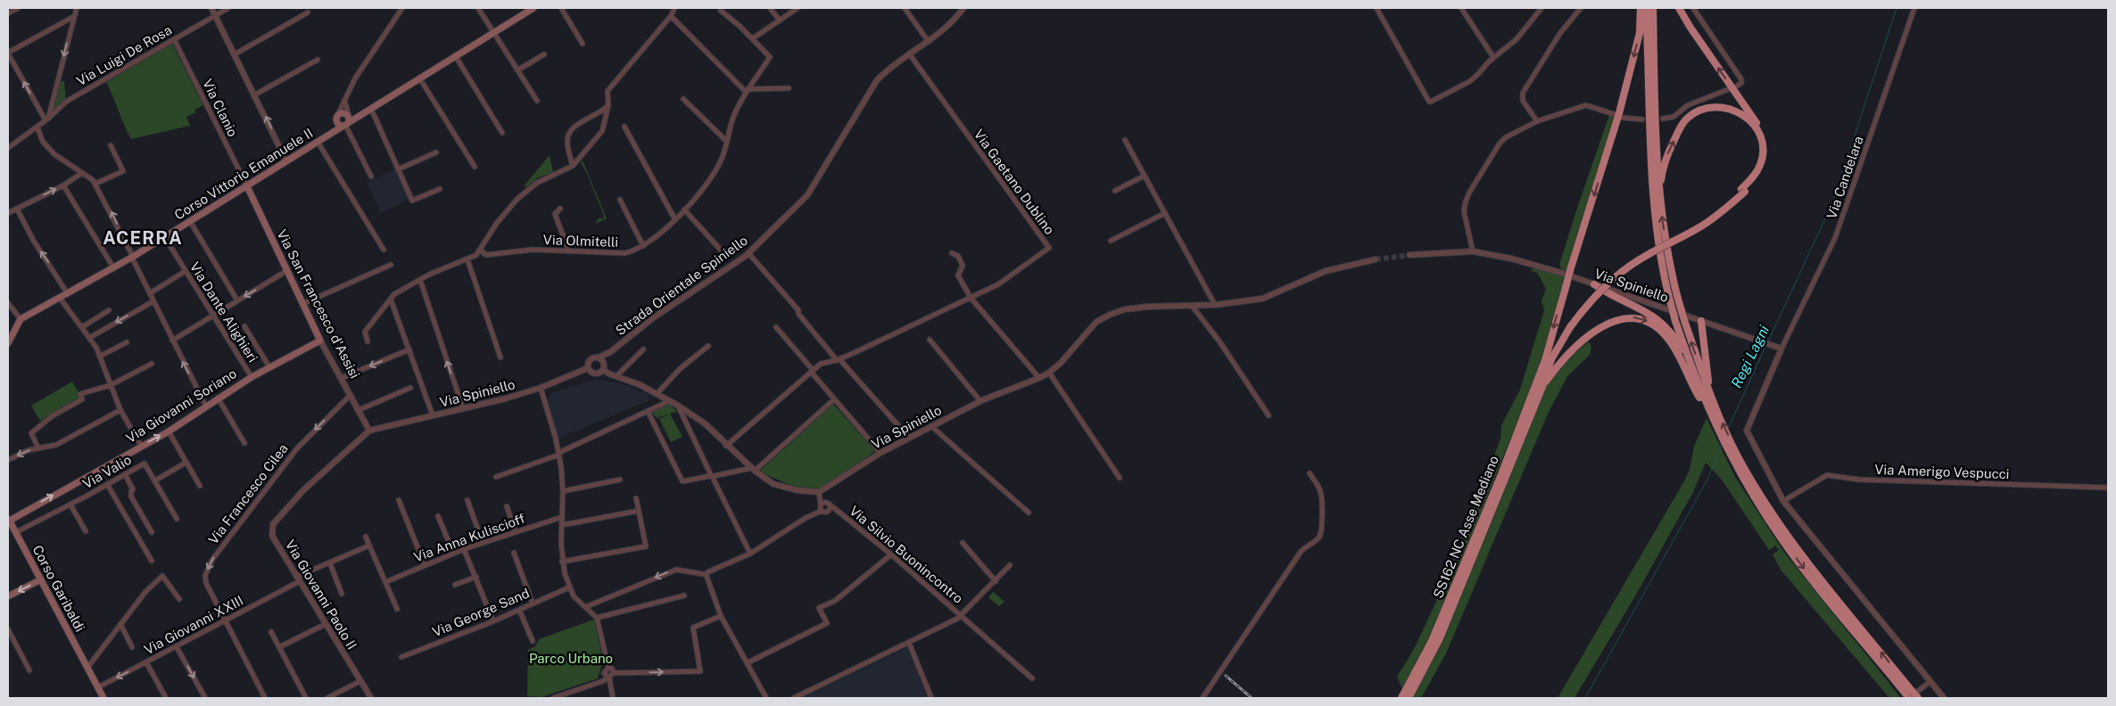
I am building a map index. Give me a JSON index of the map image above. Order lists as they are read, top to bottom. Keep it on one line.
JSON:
{"streets":{"highway":["SS162 NC Asse Mediano"],"main road":["Corso Vittorio Emanuele II","Via San Francesco d'Assisi","Via Giovanni Soriano","Corso Garibaldi"],"street":["Via Luigi De Rosa","Via Clanio","Via Candelara","Via Gaetano Dublino","Via Olmitelli","Strada Orientale Spiniello","Via Spiniello","Via Dante Alighieri","Via Valio","Via Amerigo Vespucci","Via Francesco Cilea","Via Anna Kuliscioff","Via Silvio Buonincontro","Via Giovanni Paolo II","Via George Sand","Via Giovanni XXIII"]},"crossings":[["Via Luigi De Rosa","Via Clanio"],["Via Clanio","Corso Vittorio Emanuele II"],["Via Clanio","Via San Francesco d'Assisi"],["Corso Vittorio Emanuele II","Via San Francesco d'Assisi"],["Corso Vittorio Emanuele II","Via Dante Alighieri"],["Via Candelara","Via Spiniello"],["Via Gaetano Dublino","Strada Orientale Spiniello"],["Strada Orientale Spiniello","Via Spiniello"],["Via Spiniello","Via San Francesco d'Assisi"],["Via Spiniello","Via Silvio Buonincontro"],["Via Spiniello","Via Giovanni Paolo II"],["Via San Francesco d'Assisi","Via Giovanni Soriano"],["Via San Francesco d'Assisi","Via Francesco Cilea"],["Via San Francesco d'Assisi","Via Giovanni Paolo II"],["Via Dante Alighieri","Via Giovanni Soriano"],["Via Giovanni Soriano","Corso Garibaldi"],["Via Valio","Corso Garibaldi"],["Via Francesco Cilea","Via Giovanni XXIII"],["Corso Garibaldi","Via Giovanni XXIII"],["Via Giovanni Paolo II","Via Giovanni XXIII"]],"one_way":["Via Giovanni Soriano","Via Francesco Cilea"],"districts":["ACERRA"],"water":["Regi Lagni"],"parks":["Parco Urbano"]}
